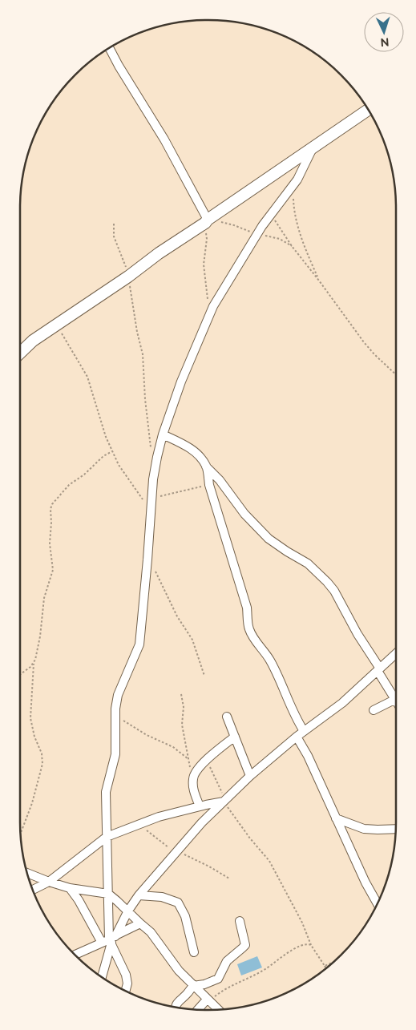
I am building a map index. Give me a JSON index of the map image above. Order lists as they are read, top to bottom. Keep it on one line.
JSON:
{"north":"bottom"}
